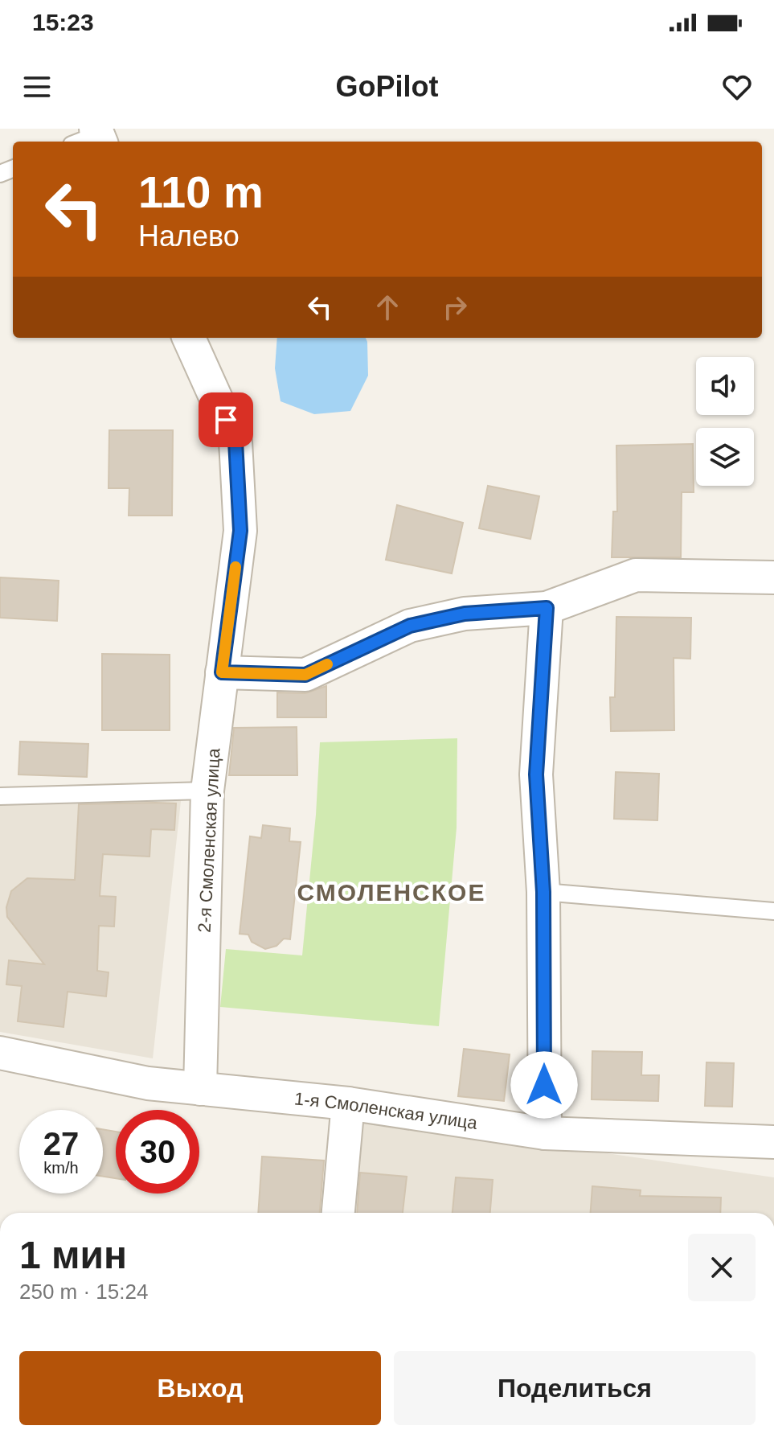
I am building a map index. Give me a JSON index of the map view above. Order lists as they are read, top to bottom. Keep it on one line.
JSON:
{"streets":{"street":["2-я Смоленская улица","1-я Смоленская улица"]},"crossings":[["2-я Смоленская улица","1-я Смоленская улица"]],"districts":["СМОЛЕНСКОЕ"],"page":{"status":"15:23","header":"GoPilot","turn":["110 m","Налево"],"speed":"27 km/h","limit":"30","heading":["1 мин","250 m · 15:24"],"buttons":["Выход","Поделиться"]}}
